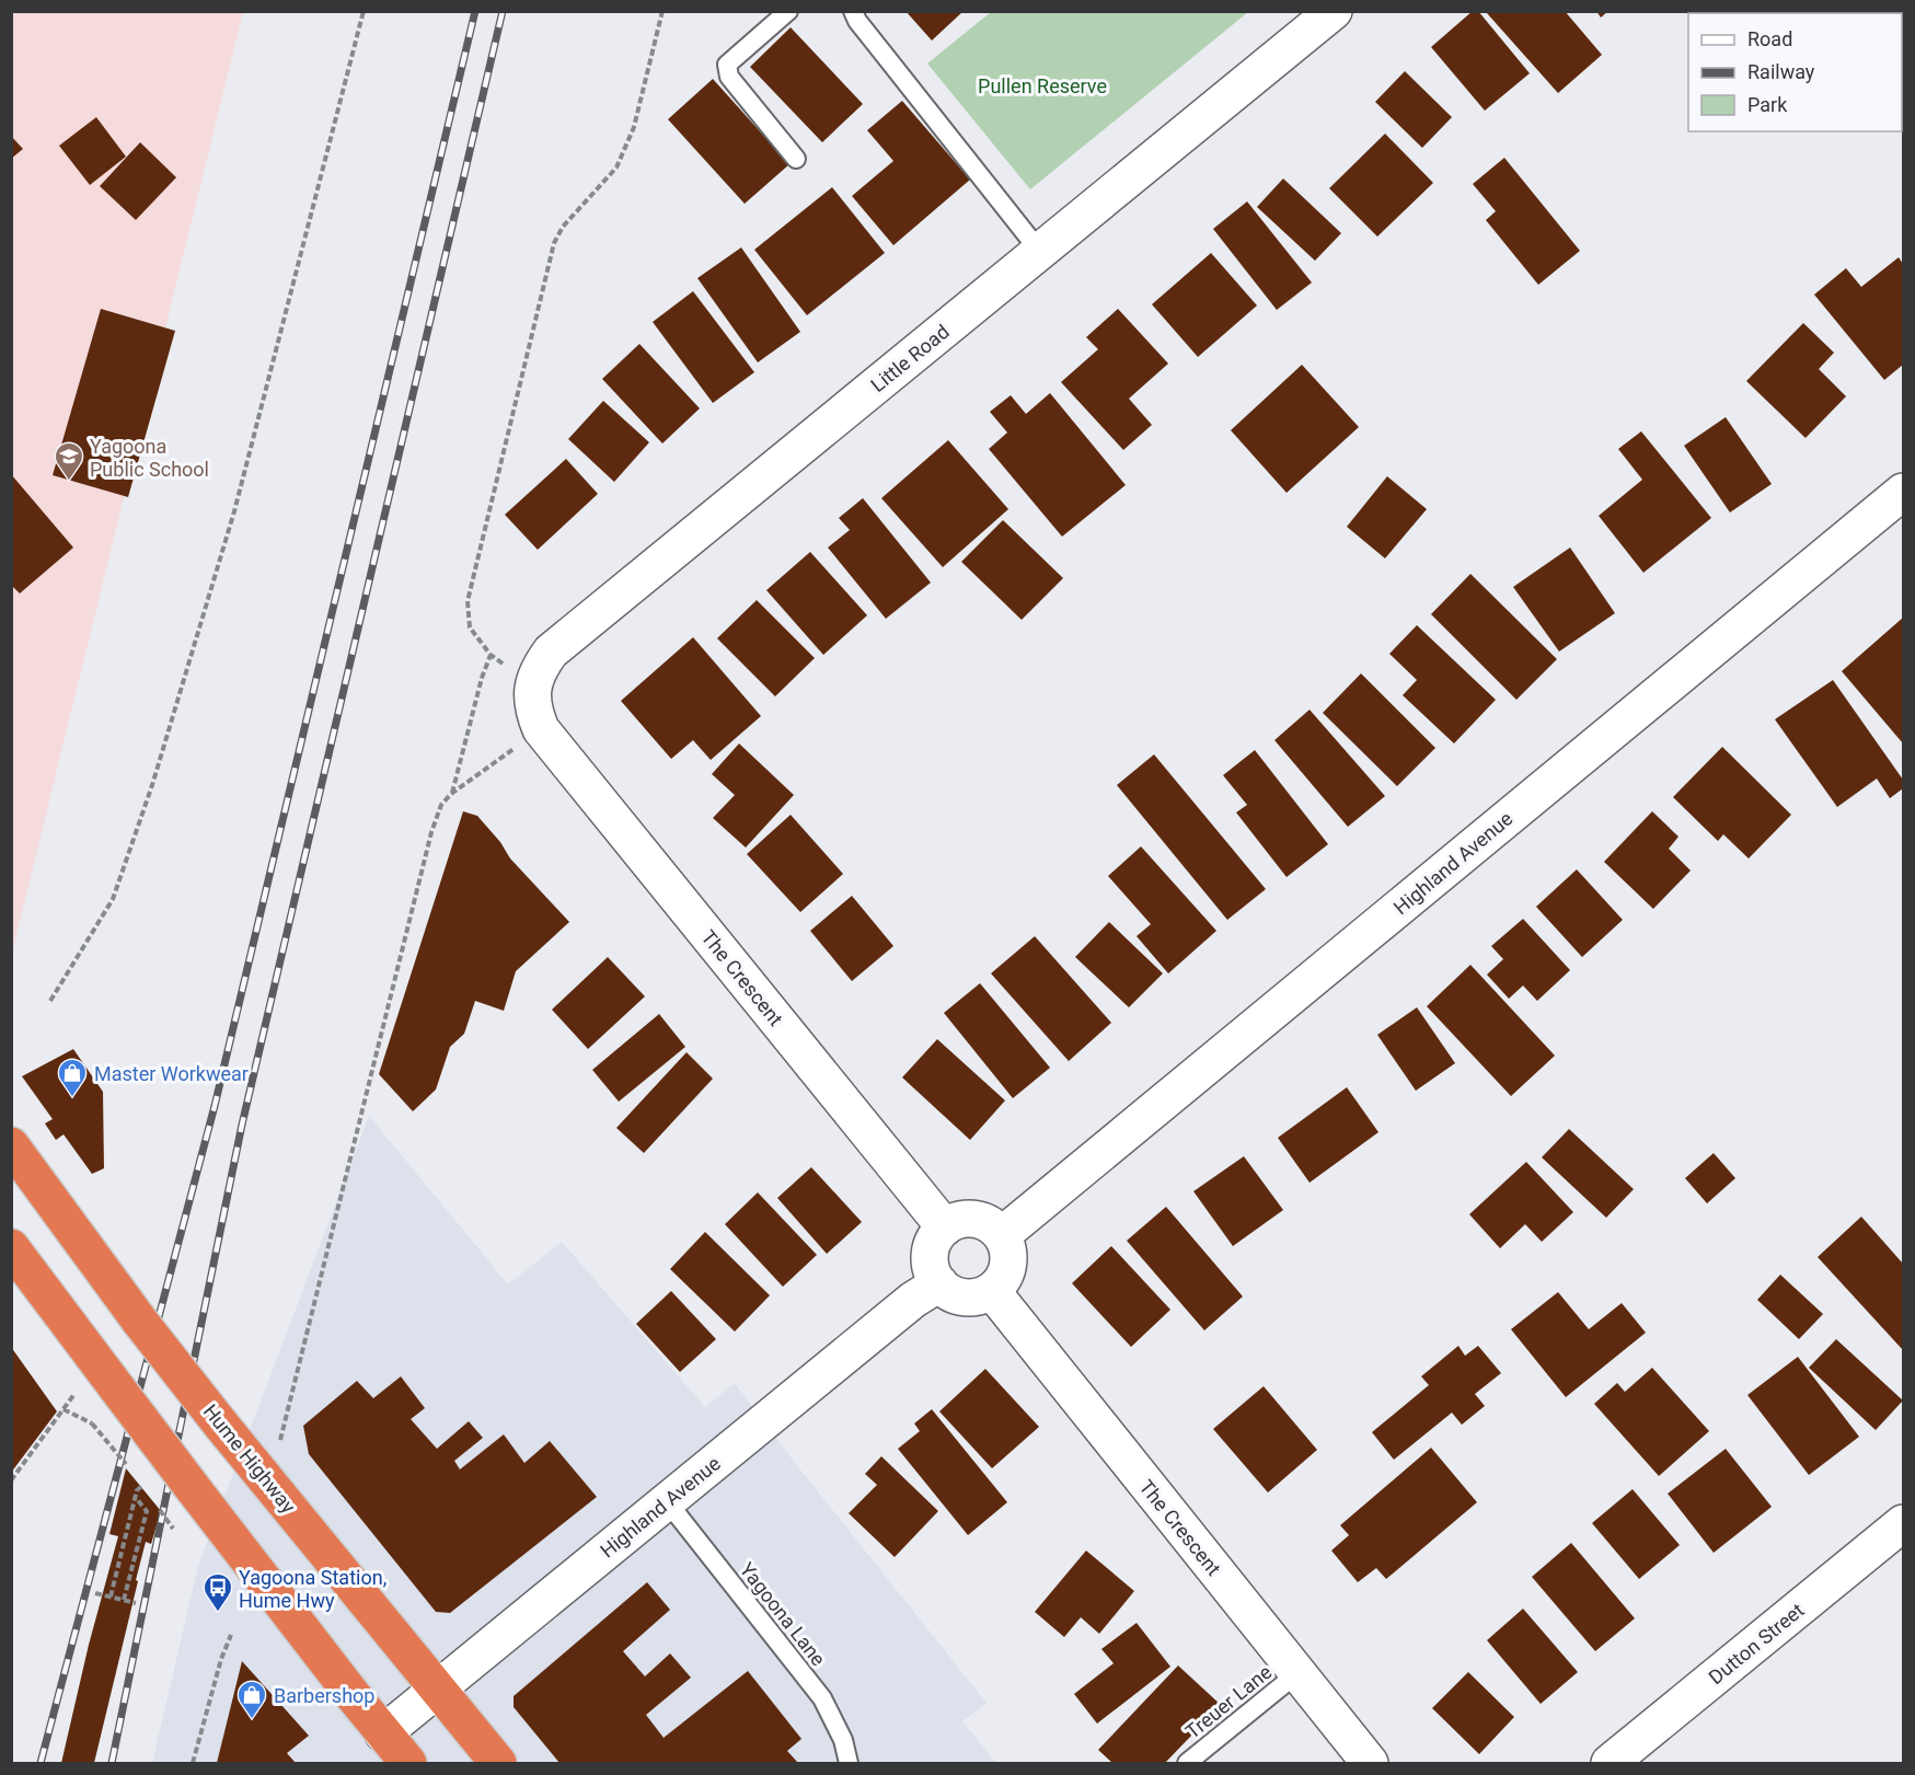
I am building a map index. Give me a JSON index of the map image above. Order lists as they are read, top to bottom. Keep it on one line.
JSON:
{"streets":{"highway":["Hume Highway"],"street":["Little Road","Highland Avenue","The Crescent","Dutton Street"],"lane":["Yagoona Lane","Treuer Lane"]},"crossings":[["Little Road","The Crescent"],["Highland Avenue","The Crescent"],["Highland Avenue","Hume Highway"],["Highland Avenue","Yagoona Lane"],["The Crescent","Treuer Lane"]],"parks":["Pullen Reserve"],"places":{"school or university":["Yagoona Public School"],"shop":["Master Workwear","Barbershop"],"bus stop":["Yagoona Station, Hume Hwy"]},"legend":["Road","Railway","Park"]}
